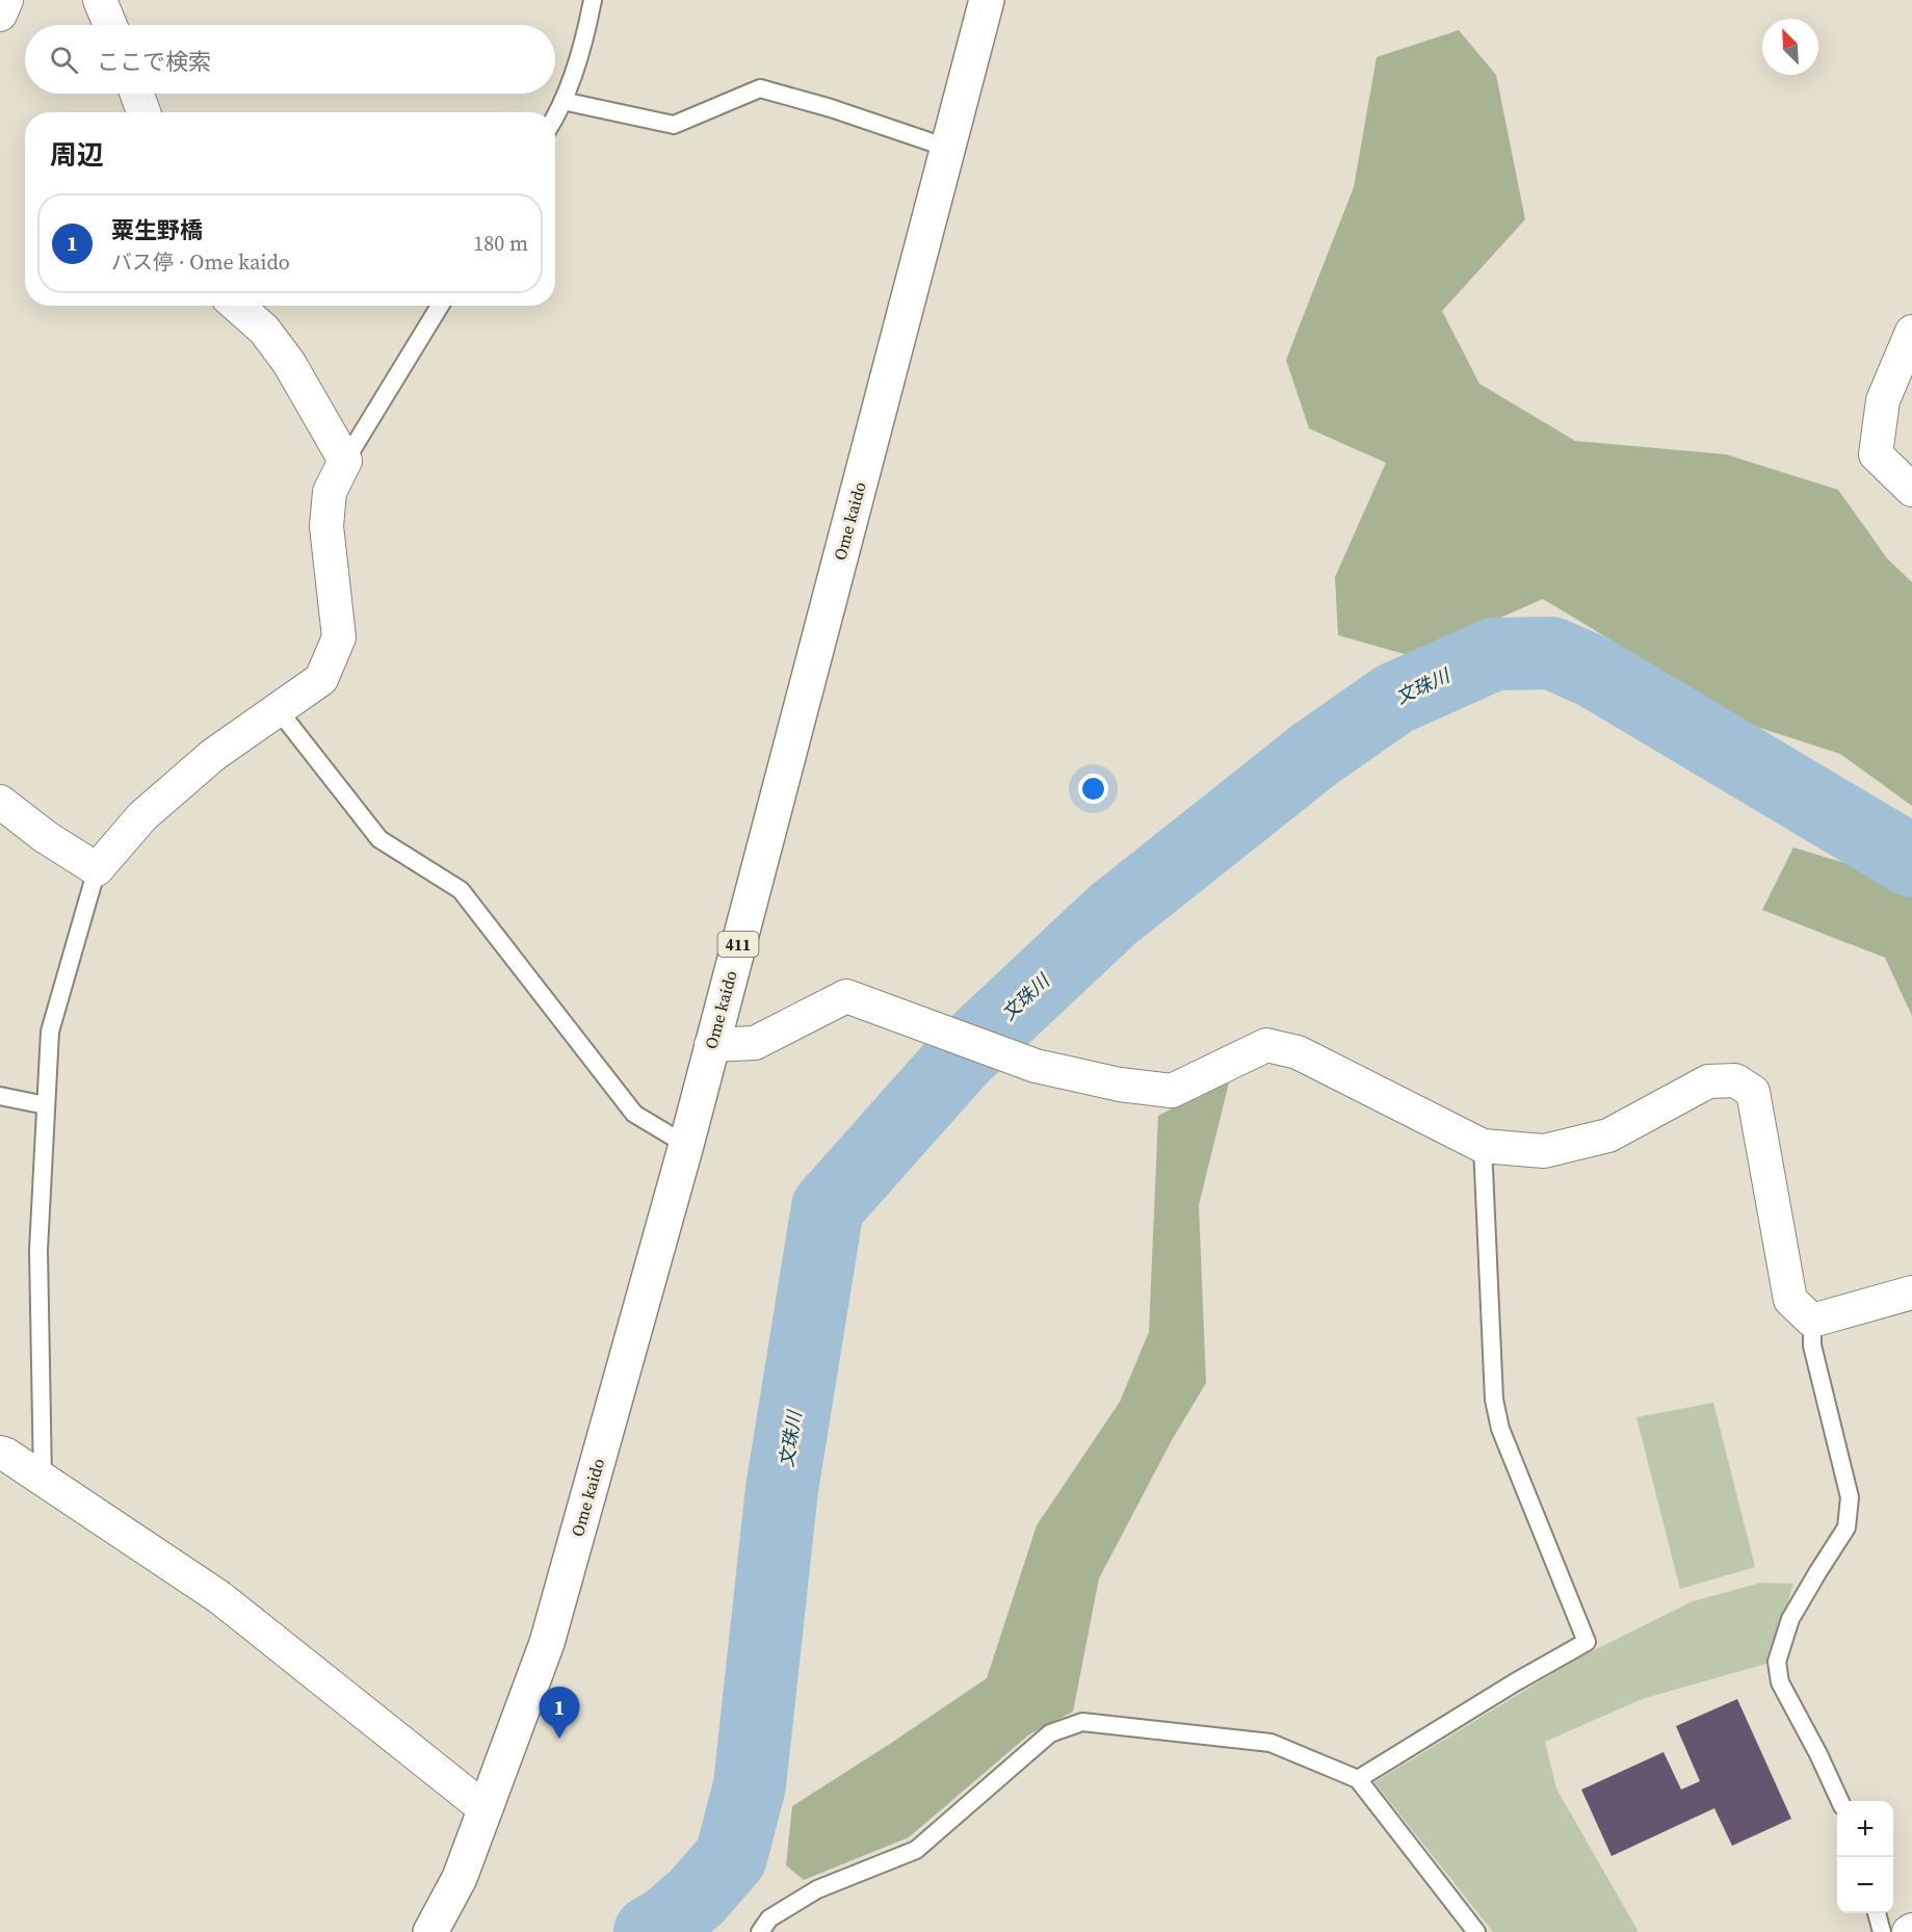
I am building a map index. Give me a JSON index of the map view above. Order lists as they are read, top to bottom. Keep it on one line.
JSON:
{"streets":{"highway":["Ome kaido","411"]},"water":["文珠川"],"north":"top left","page":{"search":"ここで検索","heading":"周辺","list":[{"mark":"1","name":"粟生野橋","note":"バス停 · Ome kaido","value":"180 m"}],"pins":"1","map_buttons":["+","−"]}}
